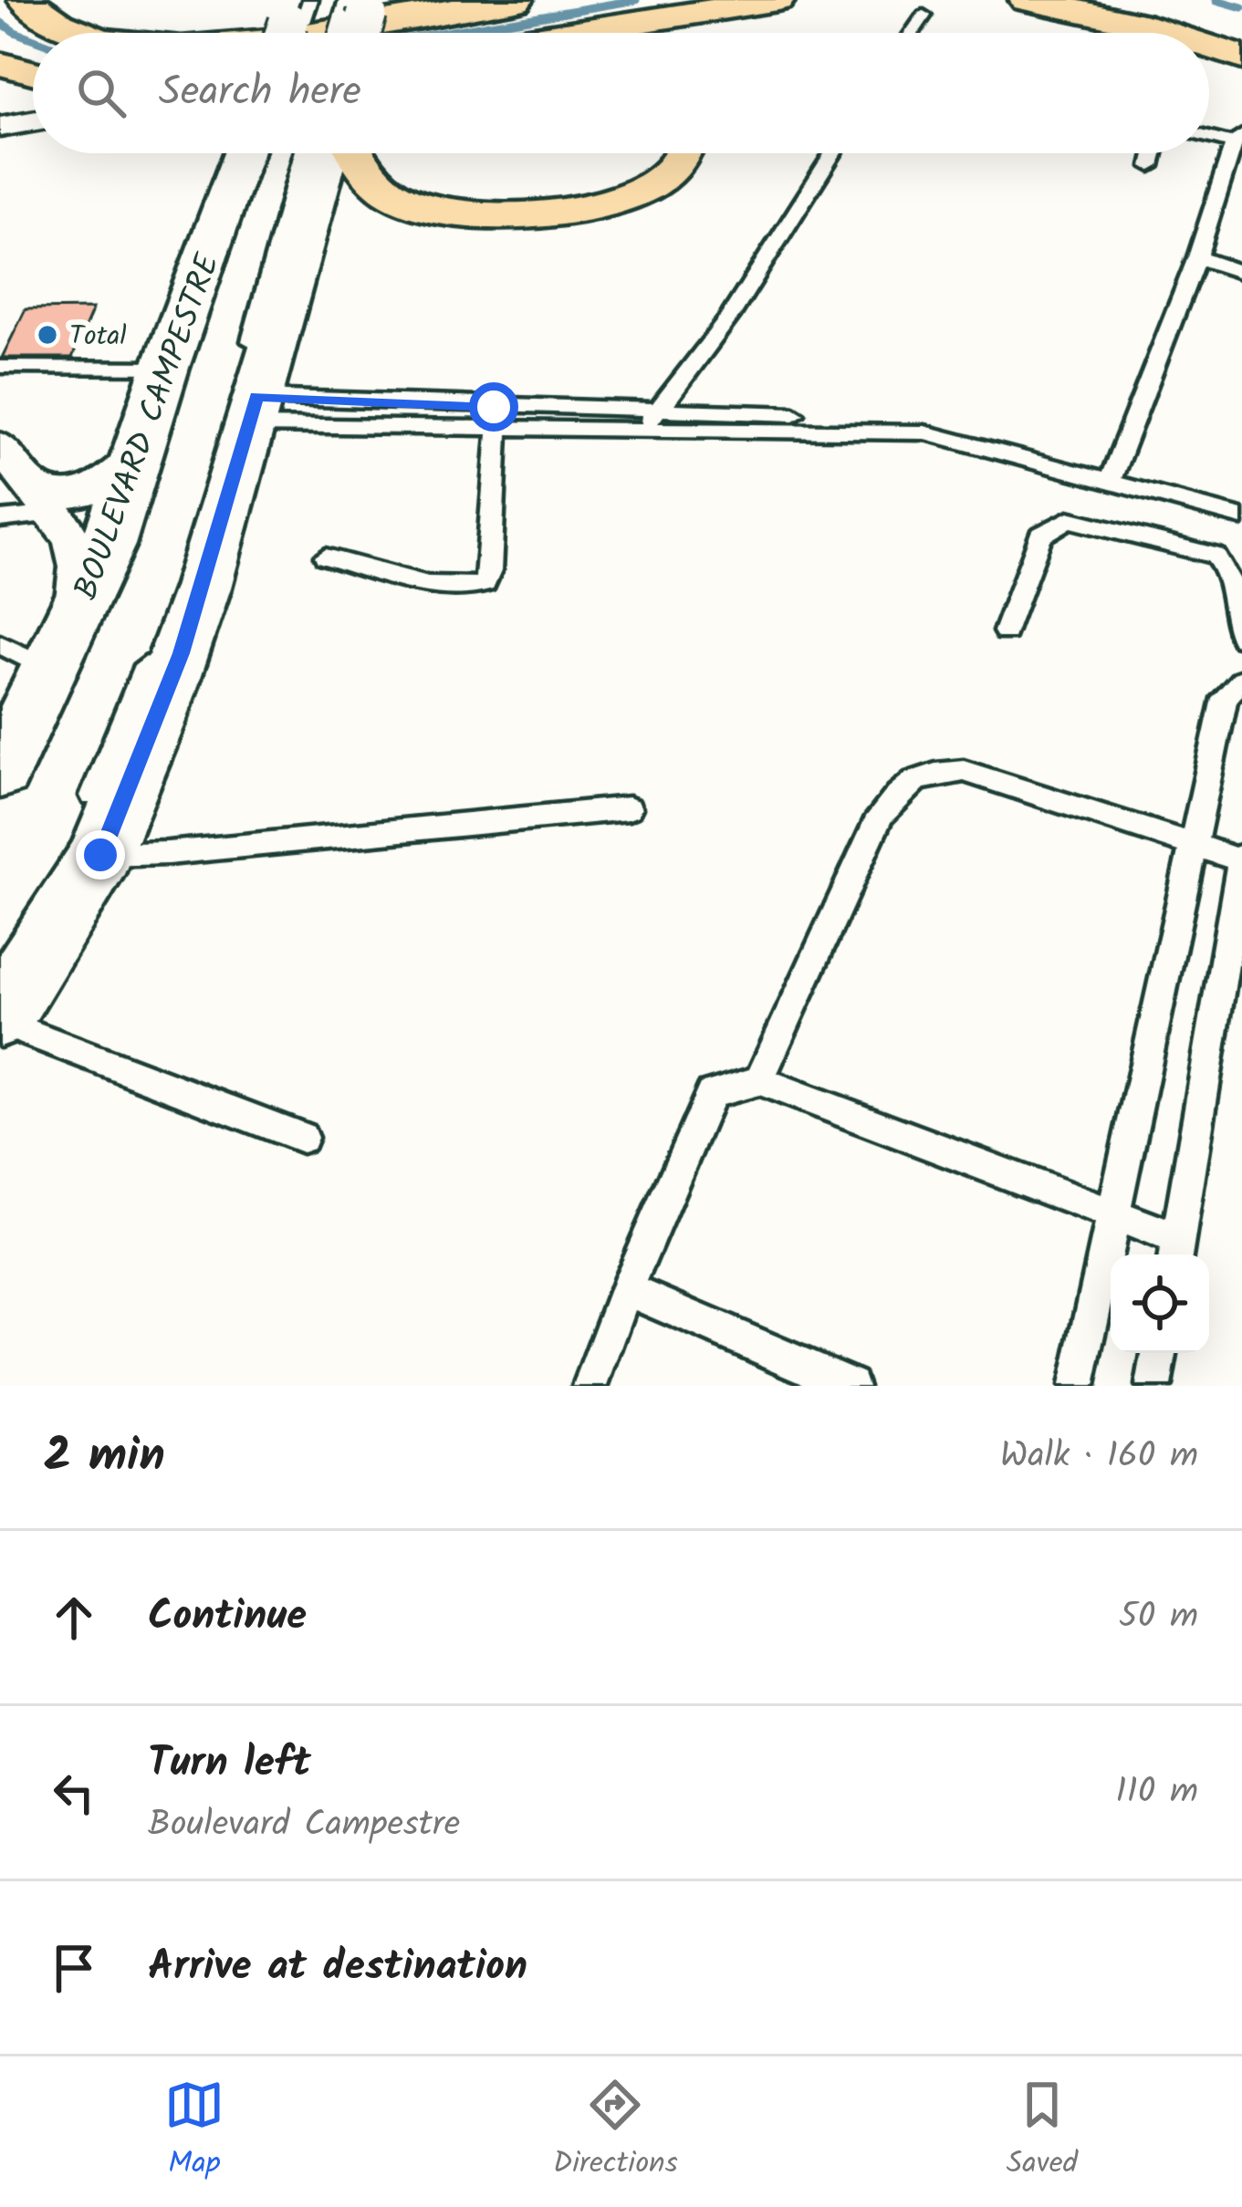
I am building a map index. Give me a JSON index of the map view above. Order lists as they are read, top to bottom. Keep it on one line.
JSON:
{"streets":{"main road":["BOULEVARD CAMPESTRE"]},"places":["Total"],"page":{"search":"Search here","heading":["2 min","Walk · 160 m"],"list":[["Continue","50 m"],["Turn left","Boulevard Campestre","110 m"],"Arrive at destination"],"nav":["Map","Directions","Saved"]}}
